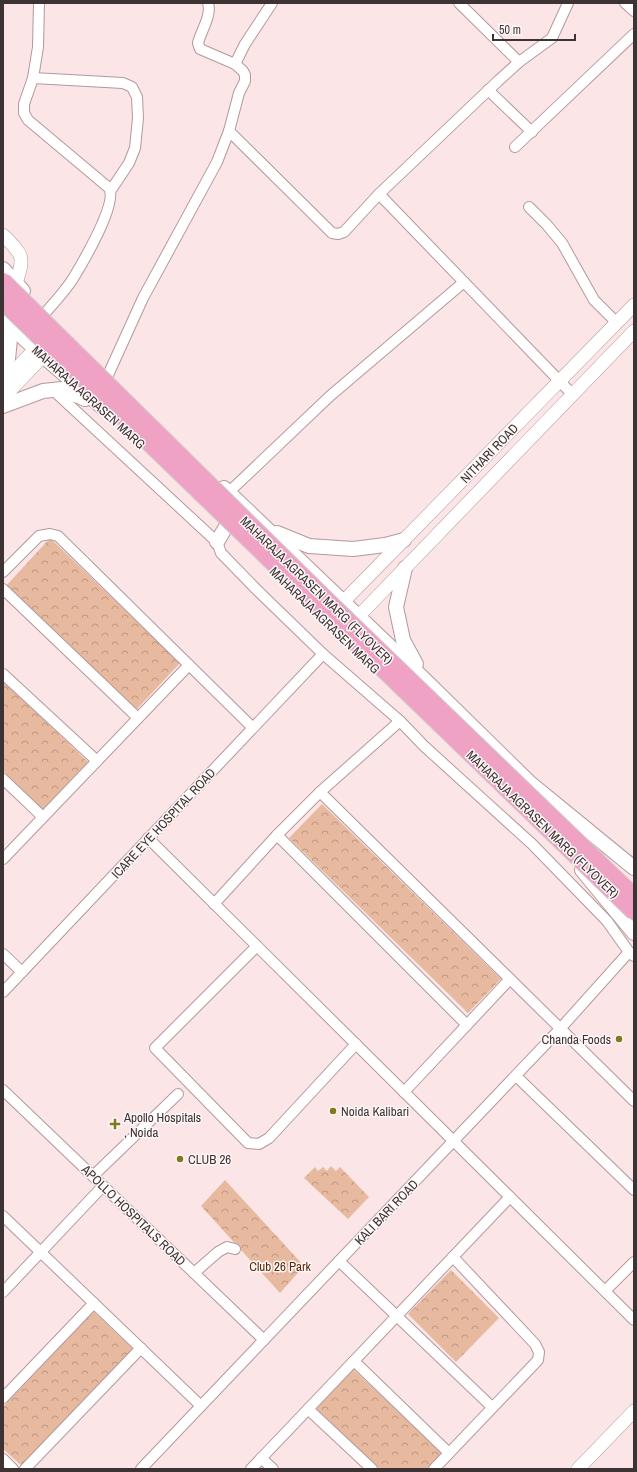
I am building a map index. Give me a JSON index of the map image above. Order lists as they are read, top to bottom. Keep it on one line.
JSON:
{"streets":{"main road":["MAHARAJA AGRASEN MARG","MAHARAJA AGRASEN MARG (FLYOVER)"],"street":["NITHARI ROAD","ICARE EYE HOSPITAL ROAD","KALI BARI ROAD","APOLLO HOSPITALS ROAD"]},"crossings":[["MAHARAJA AGRASEN MARG","NITHARI ROAD"],["MAHARAJA AGRASEN MARG","MAHARAJA AGRASEN MARG (FLYOVER)"],["KALI BARI ROAD","APOLLO HOSPITALS ROAD"]],"parks":["Club 26 Park"],"places":{"other":["Chanda Foods","Noida Kalibari","CLUB 26"],"health":["Apollo Hospitals , Noida"]},"scale_bar":"50 m"}
